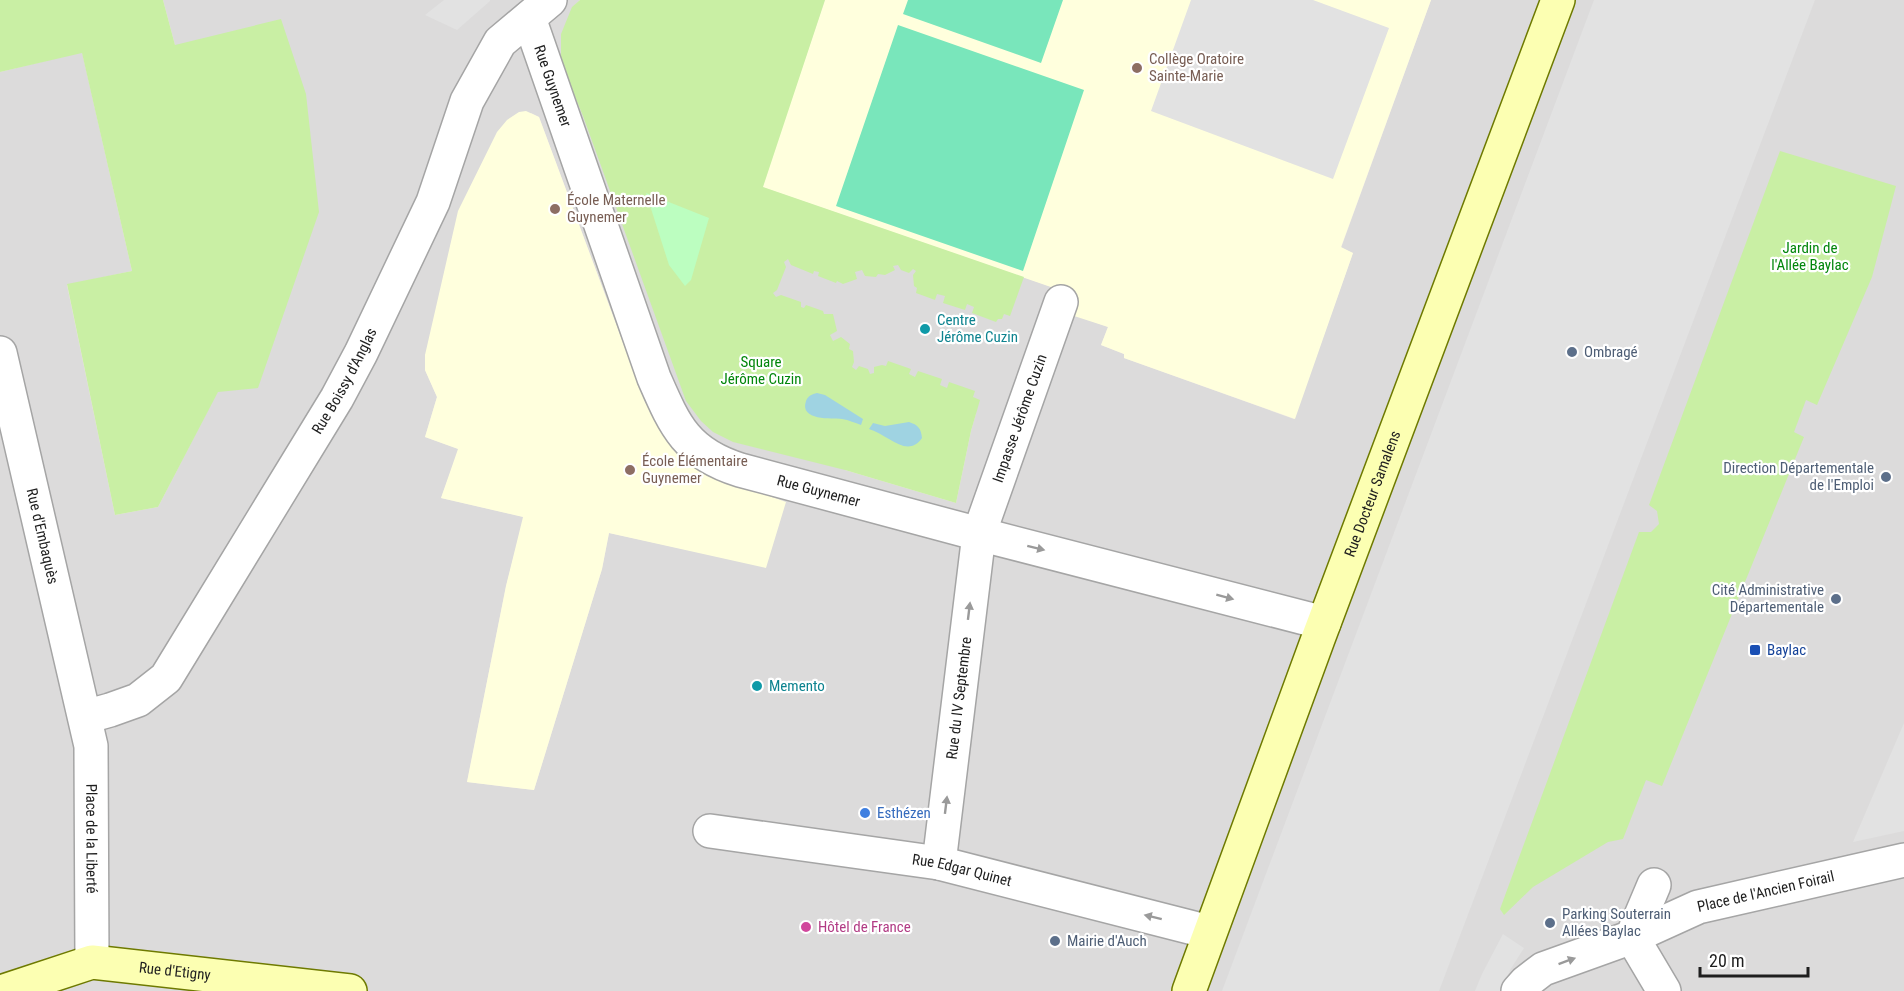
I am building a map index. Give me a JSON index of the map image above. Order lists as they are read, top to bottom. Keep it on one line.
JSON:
{"streets":{"main road":["Rue Docteur Samalens","Rue d'Etigny"],"street":["Rue Guynemer","Rue Boissy d'Anglas","Impasse Jérôme Cuzin","Rue d'Embaquès","Rue du IV Septembre","Place de la Liberté","Rue Edgar Quinet","Place de l'Ancien Foirail"]},"crossings":[["Rue Guynemer","Rue Boissy d'Anglas"],["Rue Guynemer","Impasse Jérôme Cuzin"],["Rue Guynemer","Rue Docteur Samalens"],["Rue Guynemer","Rue du IV Septembre"],["Rue Boissy d'Anglas","Rue d'Embaquès"],["Rue Boissy d'Anglas","Place de la Liberté"],["Impasse Jérôme Cuzin","Rue du IV Septembre"],["Rue Docteur Samalens","Rue Edgar Quinet"],["Rue d'Embaquès","Place de la Liberté"],["Rue du IV Septembre","Rue Edgar Quinet"],["Place de la Liberté","Rue d'Etigny"]],"one_way":["Rue du IV Septembre","Rue Edgar Quinet"],"parks":["Jardin de l'Allée Baylac","Square Jérôme Cuzin"],"places":{"other":["Collège Oratoire Sainte-Marie","École Maternelle Guynemer","Centre Jérôme Cuzin","Ombragé","École Élémentaire Guynemer","Direction Départementale de l'Emploi","Cité Administrative Départementale","Memento","Esthézen","Parking Souterrain Allées Baylac","Hôtel de France","Mairie d'Auch"],"transit":["Baylac"]},"scale_bar":"20 m"}
